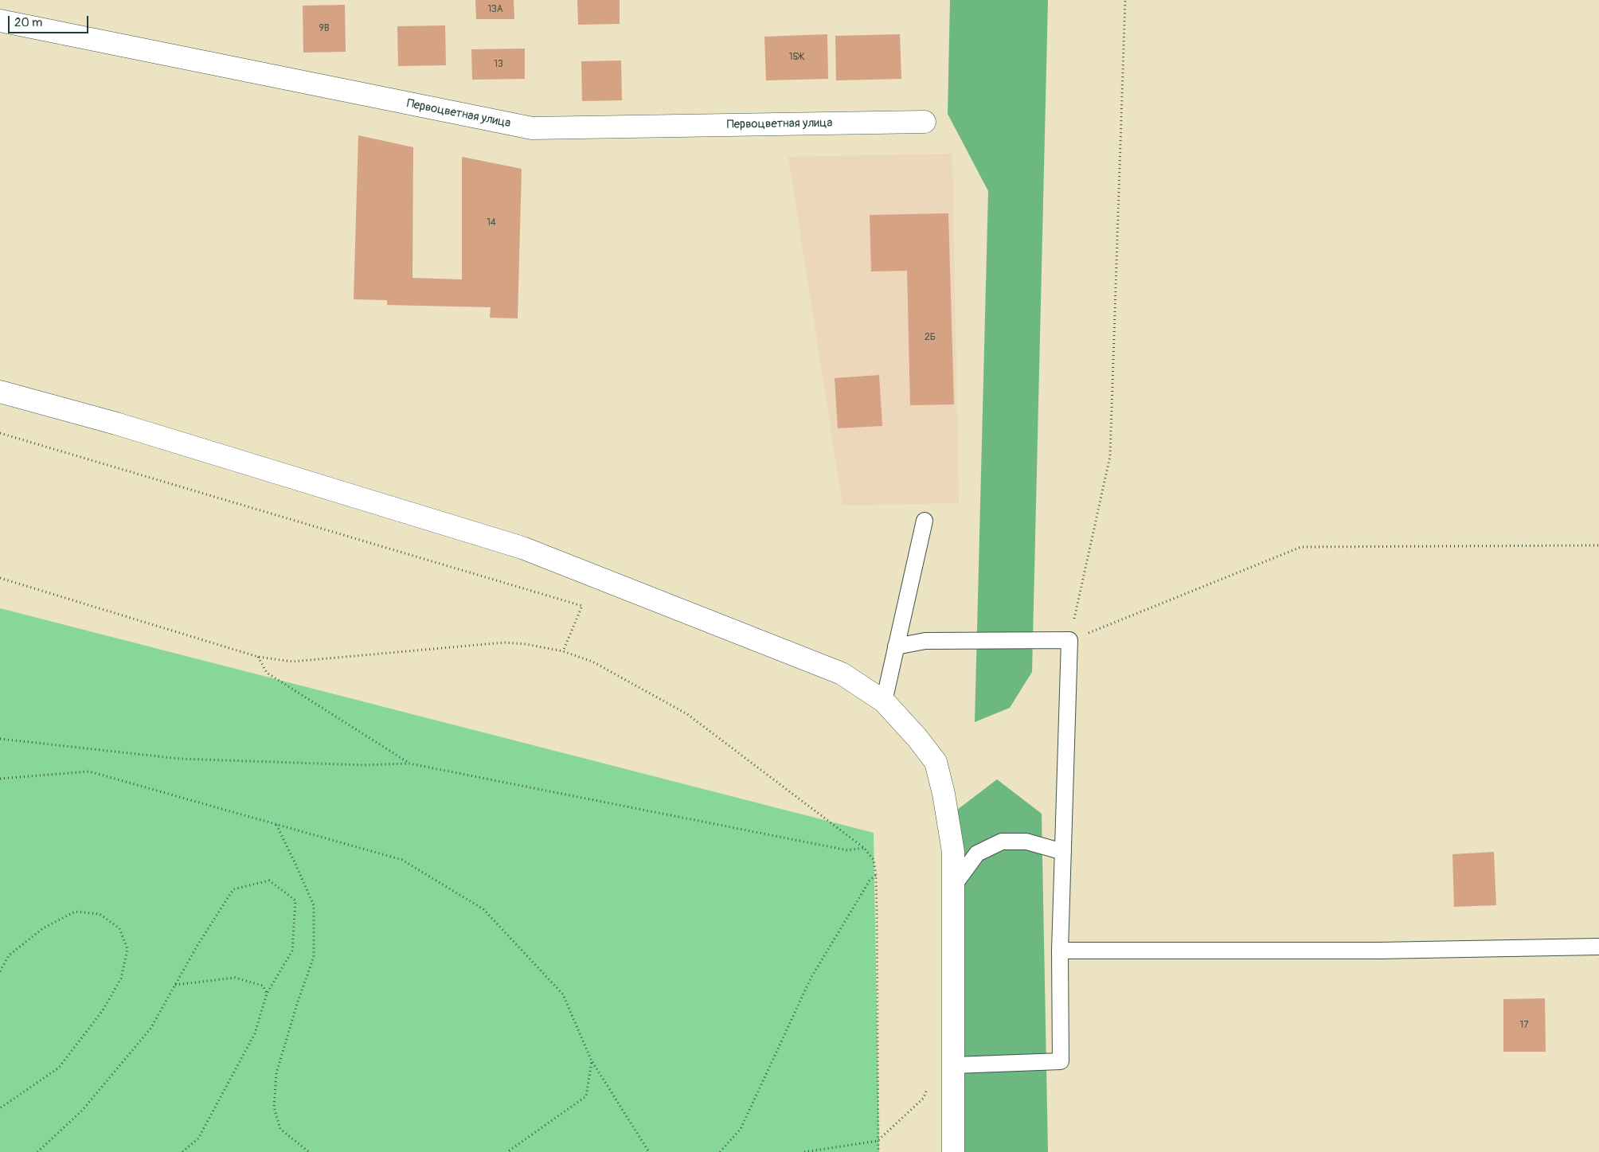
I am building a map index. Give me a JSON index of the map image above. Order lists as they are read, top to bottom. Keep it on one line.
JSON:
{"streets":{"street":["Первоцветная улица"]},"house_numbers":["13А","9В","15Ж","13","14","2Б","17"],"scale_bar":"20 m"}
